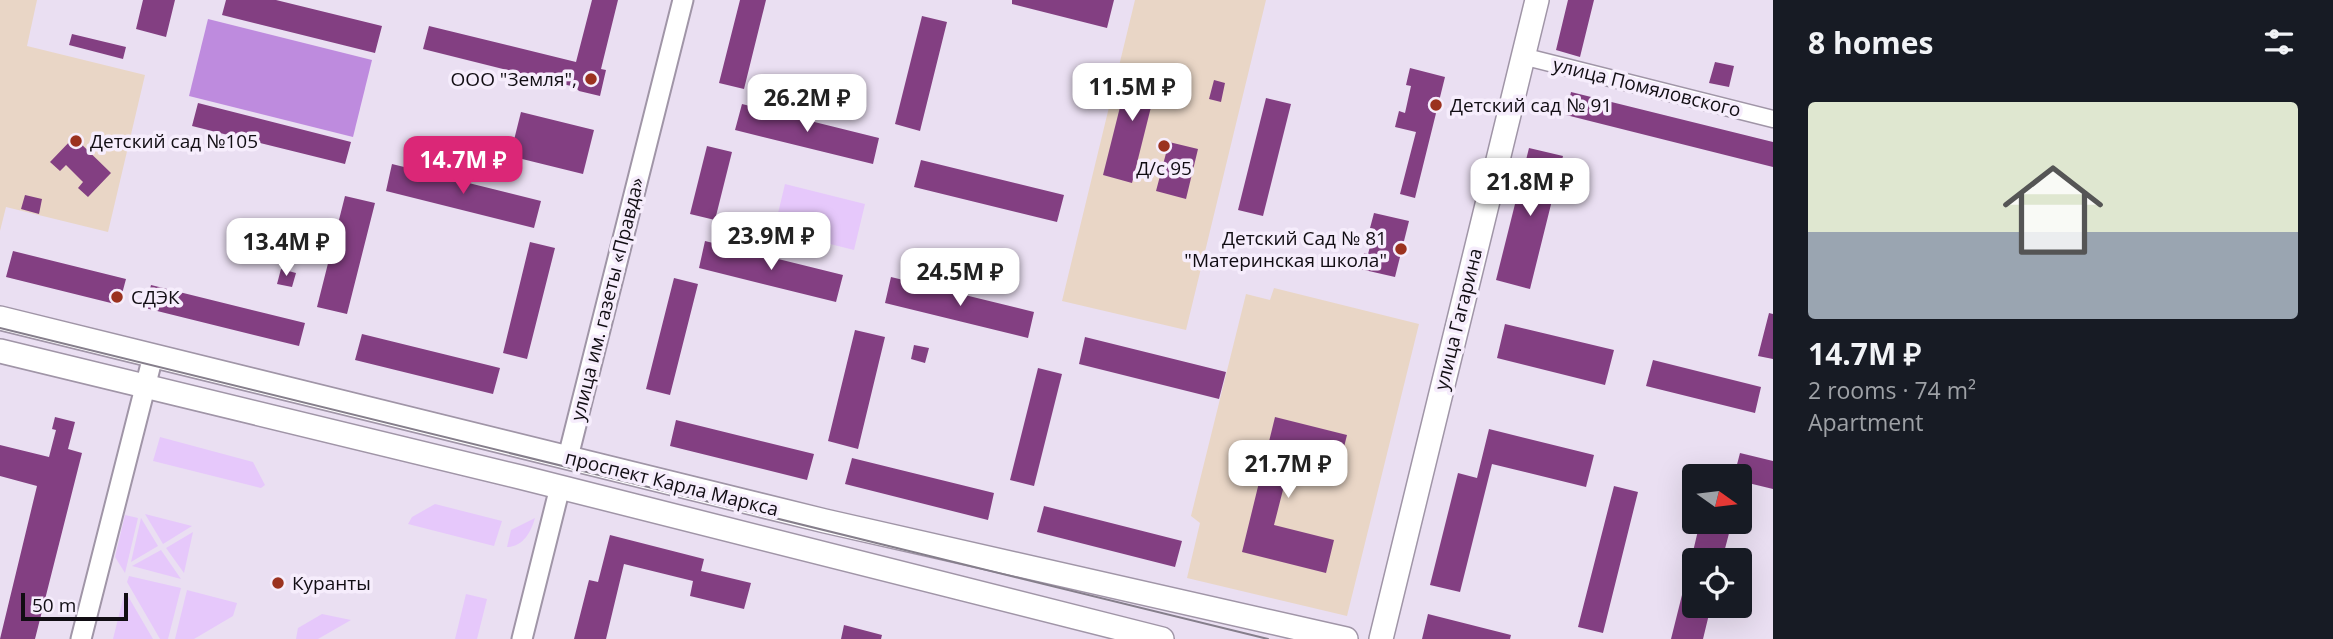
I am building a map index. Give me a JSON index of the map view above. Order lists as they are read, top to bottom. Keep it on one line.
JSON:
{"streets":{"main road":["улица им. газеты «Правда»","улица Гагарина","проспект Карла Маркса"],"street":["улица Помяловского"]},"crossings":[["улица Помяловского","улица Гагарина"],["улица им. газеты «Правда»","проспект Карла Маркса"]],"places":["ООО \"Земля\",","Детский сад № 91","Детский сад №105","Д/с 95","Детский Сад № 81 \"Материнская школа\"","СДЭК","Куранты"],"scale_bar":"50 m","north":"right","page":{"heading":"8 homes","price":["11.5M ₽","26.2M ₽","14.7M ₽","21.8M ₽","23.9M ₽","13.4M ₽","24.5M ₽","21.7M ₽"],"list":[{"name":"14.7M ₽","note":"2 rooms · 74 m² · Apartment"}],"scale":"50 m"}}
